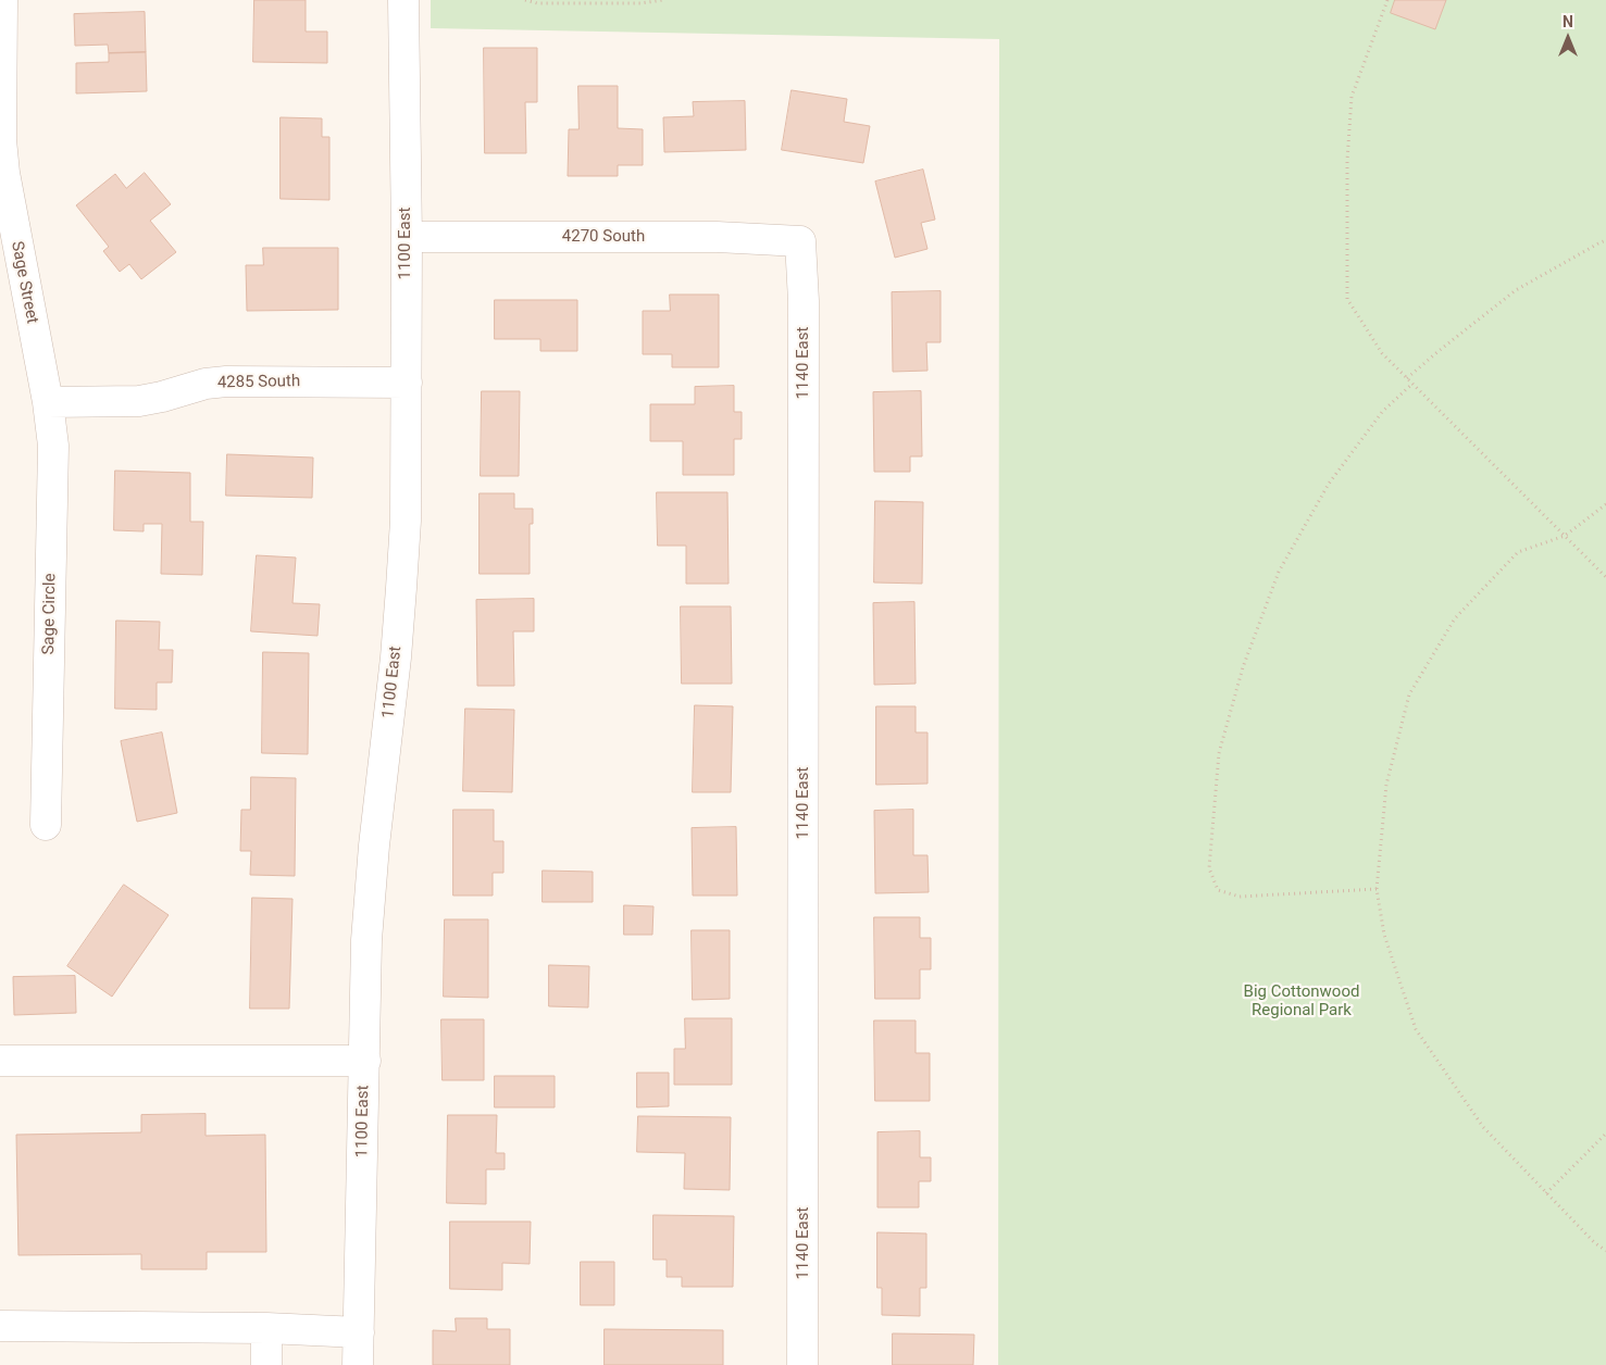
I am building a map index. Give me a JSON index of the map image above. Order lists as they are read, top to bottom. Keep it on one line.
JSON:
{"streets":{"street":["4270 South","1100 East","Sage Street","1140 East","4285 South","Sage Circle"]},"crossings":[["4270 South","1100 East"],["4270 South","1140 East"],["1100 East","4285 South"],["Sage Street","4285 South"],["Sage Street","Sage Circle"],["4285 South","Sage Circle"]],"parks":["Big Cottonwood Regional Park"],"north":"top"}
